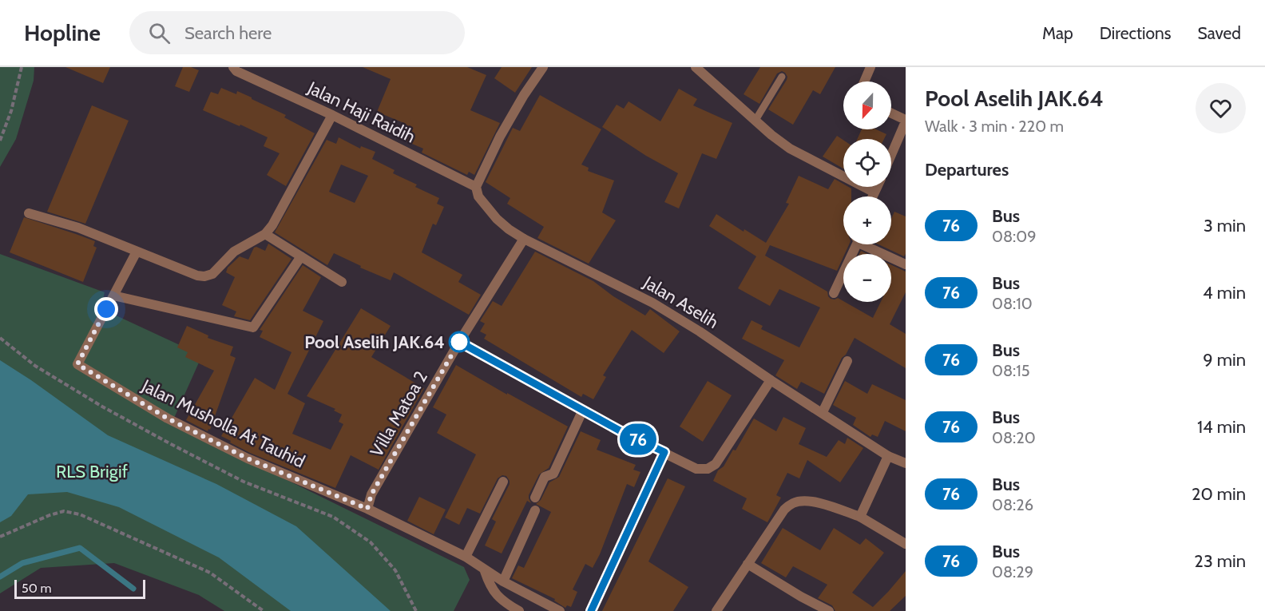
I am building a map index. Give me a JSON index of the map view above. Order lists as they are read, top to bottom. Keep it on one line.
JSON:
{"streets":{"street":["Jalan Haji Raidih","Jalan Aselih","Villa Matoa 2","Jalan Musholla At Tauhid"]},"crossings":[["Jalan Haji Raidih","Jalan Aselih"],["Jalan Aselih","Villa Matoa 2"],["Villa Matoa 2","Jalan Musholla At Tauhid"]],"parks":["RLS Brigif"],"places":["Pool Aselih JAK.64"],"lines":["bus line 76"],"scale_bar":"50 m","north":"bottom","page":{"header":"Hopline","search":"Search here","nav":["Map","Directions","Saved"],"on_map":"76","heading":[["Pool Aselih JAK.64","Walk · 3 min · 220 m"],"Departures"],"map_buttons":["+","−"],"list":[{"mark":"76","name":"Bus","note":"08:09","value":"3 min"},{"mark":"76","name":"Bus","note":"08:10","value":"4 min"},{"mark":"76","name":"Bus","note":"08:15","value":"9 min"},{"mark":"76","name":"Bus","note":"08:20","value":"14 min"},{"mark":"76","name":"Bus","note":"08:26","value":"20 min"},{"mark":"76","name":"Bus","note":"08:29","value":"23 min"}],"scale":"50 m"}}
